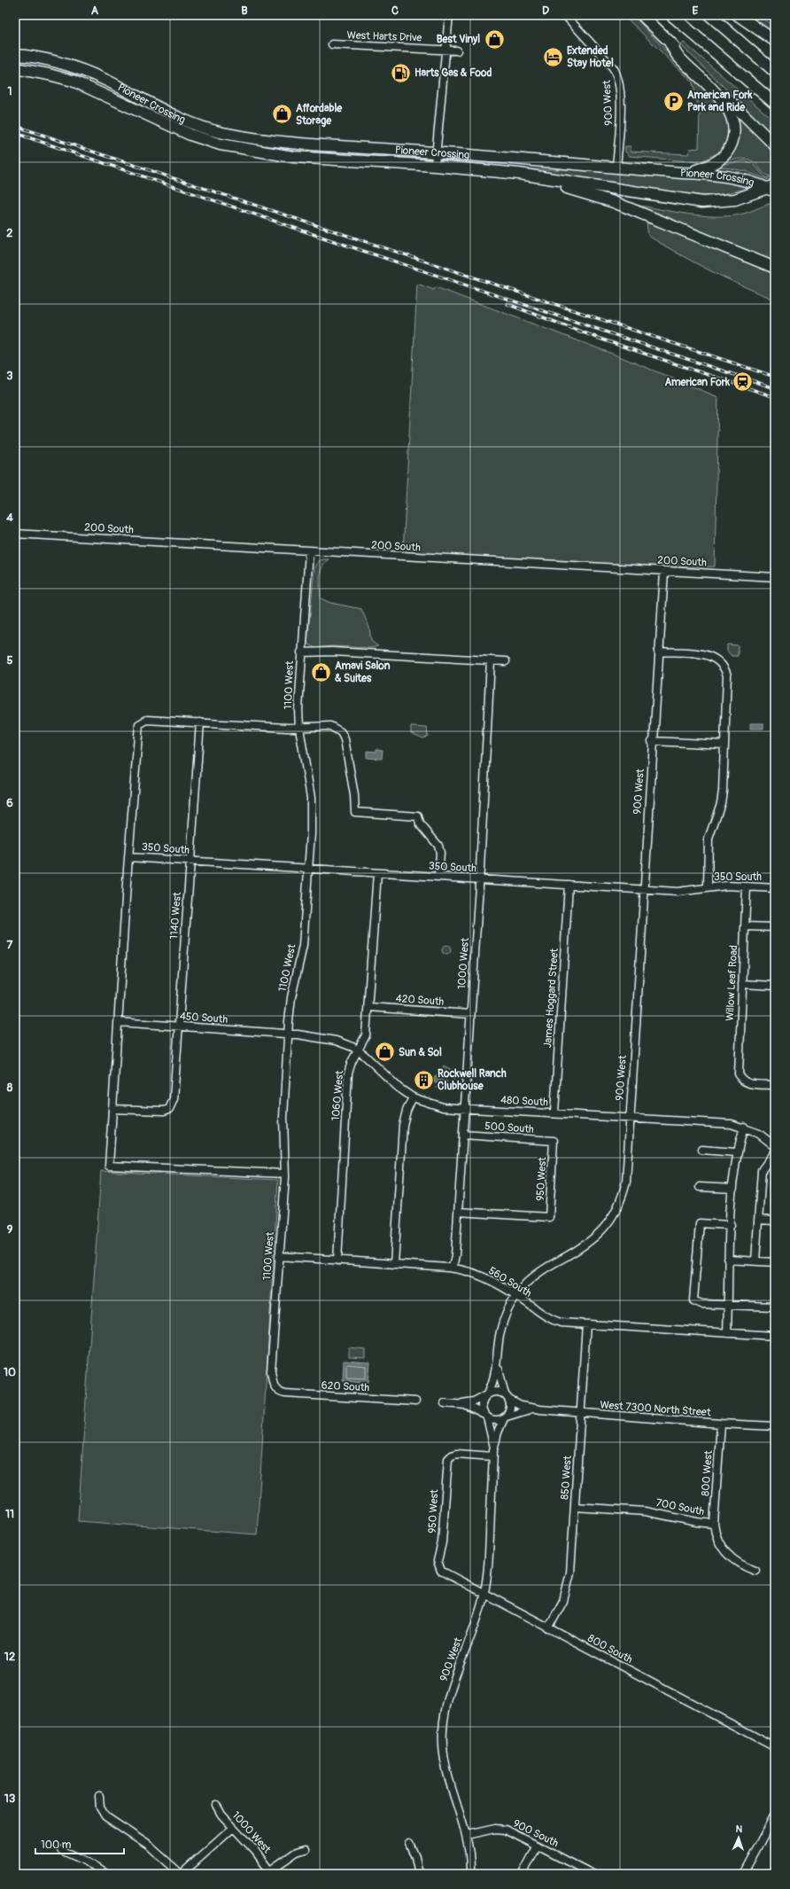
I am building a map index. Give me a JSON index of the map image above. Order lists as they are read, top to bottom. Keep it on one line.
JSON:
{"streets":{"highway":["Pioneer Crossing"],"street":["West Harts Drive","900 West","200 South","1100 West","350 South","1140 West","1000 West","Willow Leaf Road","James Hoggard Street","420 South","450 South","1060 West","480 South","500 South","950 West","560 South","620 South","West 7300 North Street","800 West","850 West","700 South","800 South","900 South"]},"crossings":[["Pioneer Crossing","900 West"],["900 West","200 South"],["900 West","350 South"],["900 West","480 South"],["900 West","950 West"],["900 West","560 South"],["900 West","West 7300 North Street"],["900 West","800 South"],["900 West","900 South"],["200 South","1100 West"],["1100 West","350 South"],["1100 West","450 South"],["1100 West","480 South"],["1100 West","560 South"],["1100 West","620 South"],["350 South","1140 West"],["350 South","1000 West"],["350 South","Willow Leaf Road"],["350 South","James Hoggard Street"],["350 South","1060 West"],["1140 West","450 South"],["1000 West","420 South"],["1000 West","480 South"],["1000 West","500 South"],["1000 West","950 West"],["1000 West","560 South"],["James Hoggard Street","480 South"],["420 South","1060 West"],["450 South","480 South"],["1060 West","480 South"],["1060 West","560 South"],["500 South","950 West"],["950 West","800 South"],["560 South","850 West"],["West 7300 North Street","800 West"],["West 7300 North Street","850 West"],["800 West","700 South"],["850 West","700 South"],["850 West","800 South"]],"places":{"shop":["Best Vinyl","Affordable Storage","Amavi Salon & Suites","Sun & Sol"],"hotel":["Extended Stay Hotel"],"fuel station":["Harts Gas & Food"],"parking":["American Fork Park and Ride"],"station":["American Fork"],"building":["Rockwell Ranch Clubhouse"]},"scale_bar":"100 m","north":"top","grid":{"columns":["A","B","C","D","E"],"rows":["1","2","3","4","5","6","7","8","9","10","11","12","13"]}}
